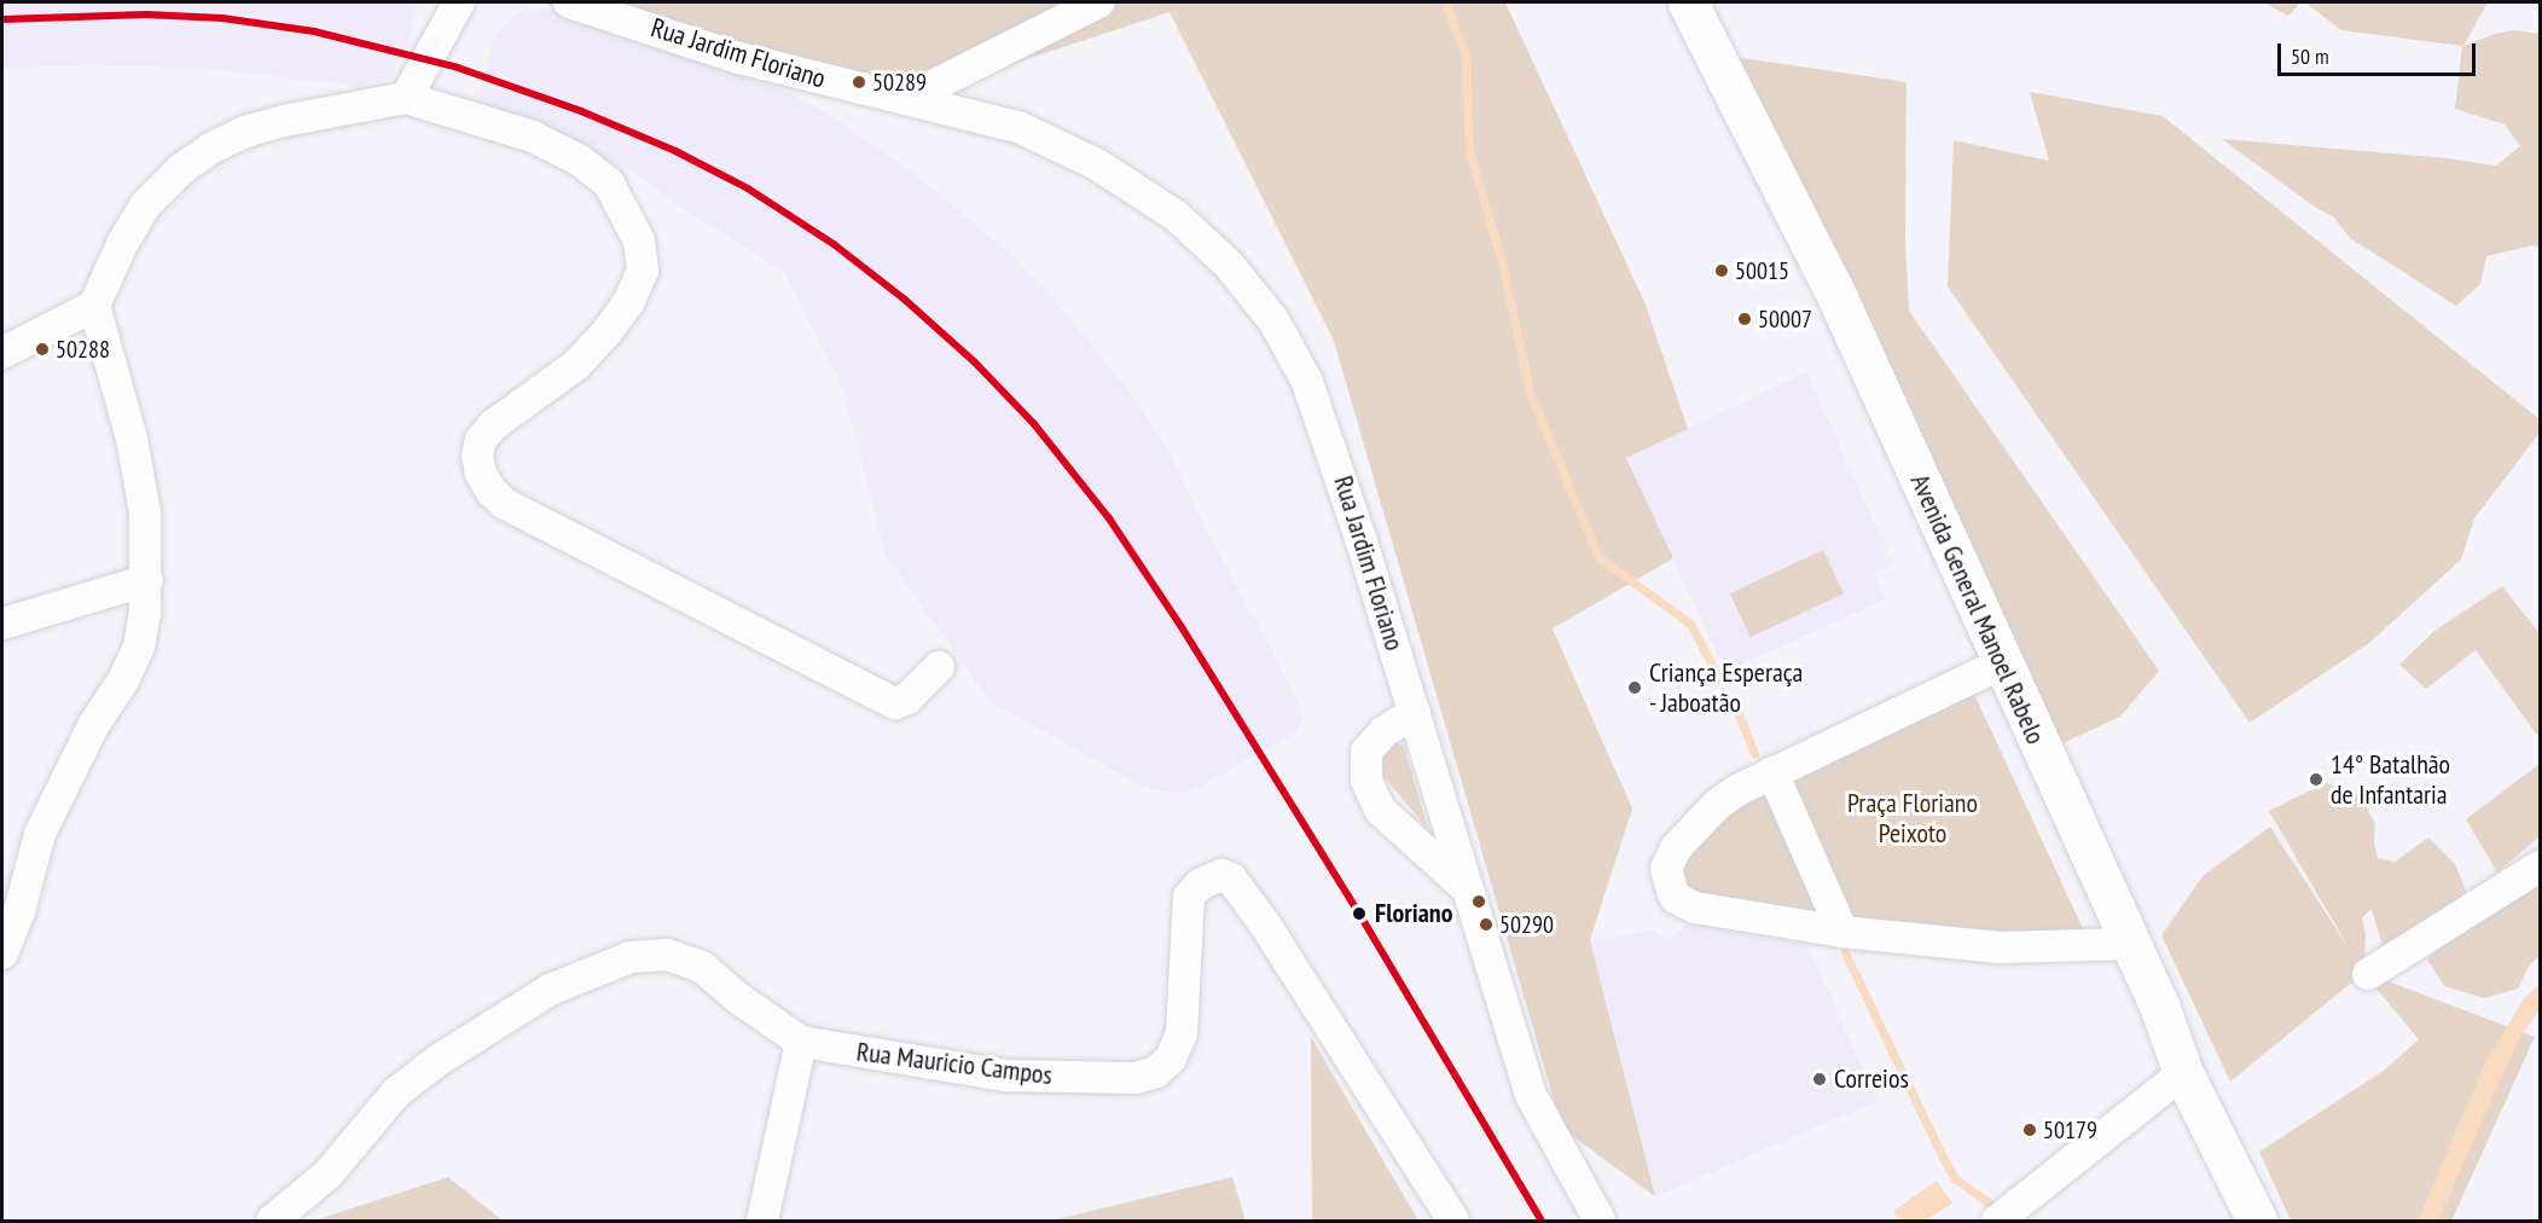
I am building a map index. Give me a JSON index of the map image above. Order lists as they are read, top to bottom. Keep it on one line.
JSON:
{"streets":{"main road":["Avenida General Manoel Rabelo"],"street":["Rua Jardim Floriano","Rua Mauricio Campos"]},"parks":["Praça Floriano Peixoto"],"places":["50289","50015","50007","50288","Criança Esperaça - Jaboatão","14° Batalhão de Infantaria","Floriano","50290","Correios","50179"],"scale_bar":"50 m"}
